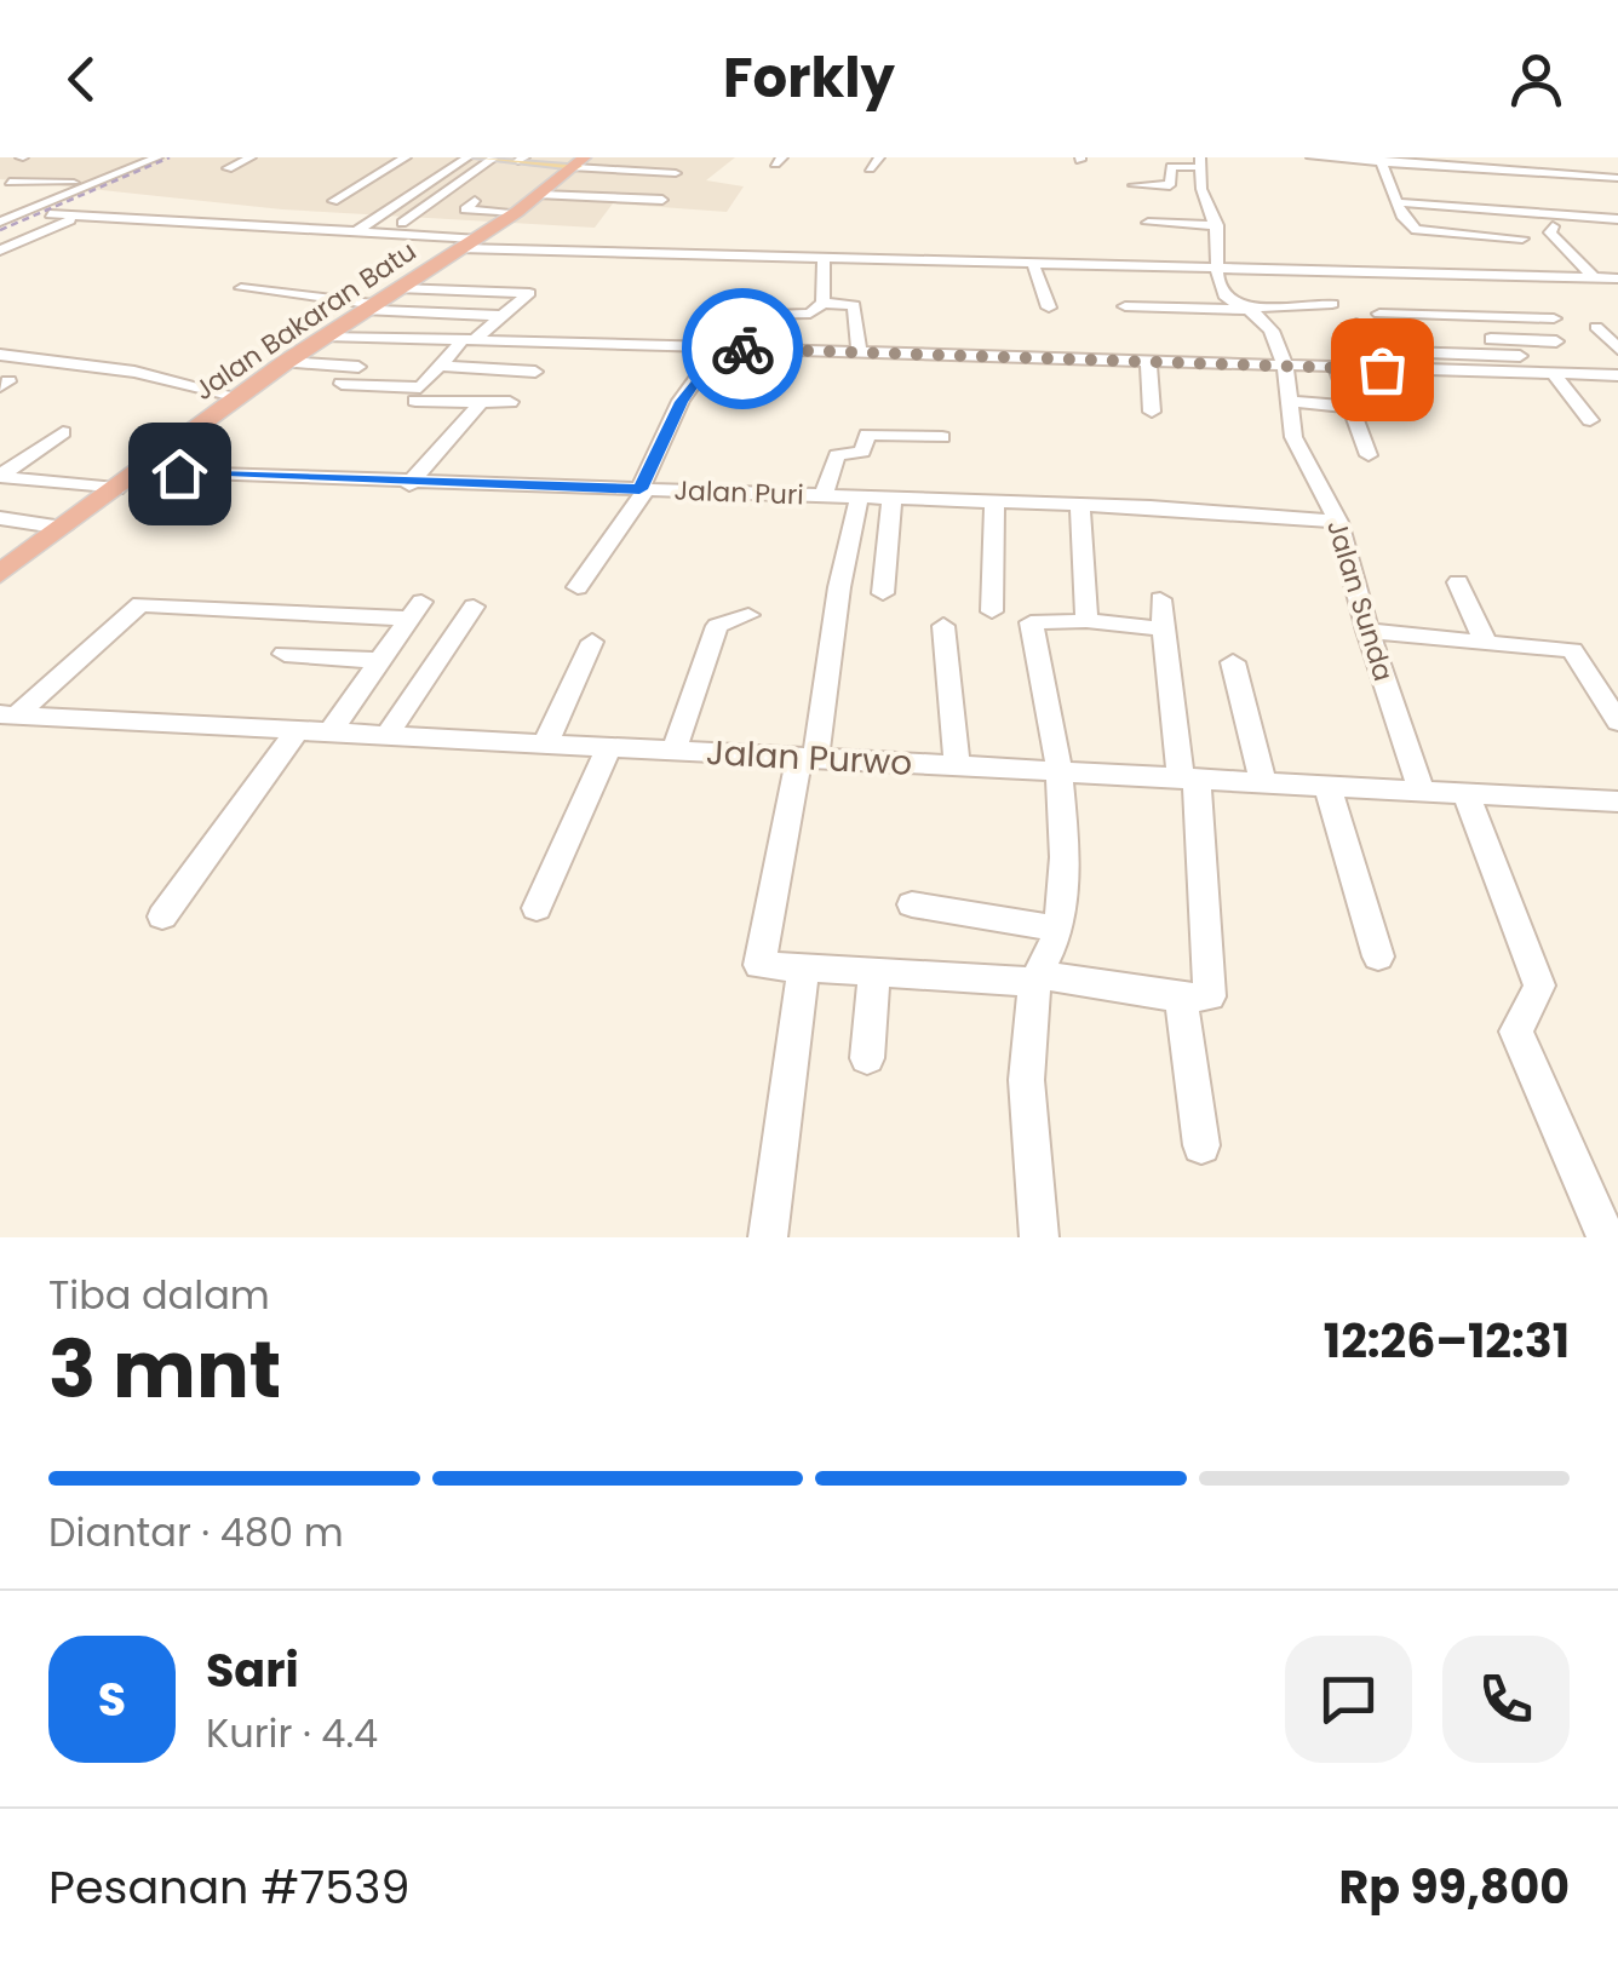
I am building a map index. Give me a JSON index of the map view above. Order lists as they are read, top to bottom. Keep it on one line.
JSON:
{"streets":{"highway":["Jalan Bakaran Batu"],"street":["Jalan Puri","Jalan Sunda","Jalan Purwo"]},"crossings":[["Jalan Bakaran Batu","Jalan Puri"],["Jalan Puri","Jalan Sunda"],["Jalan Sunda","Jalan Purwo"]],"page":{"header":"Forkly","heading":["3 mnt","Tiba dalam","12:26–12:31"],"panel":["Sari","Kurir · 4.4","Pesanan #7539","Rp 99,800"],"bar":"Diantar · 480 m","round":"S"}}
